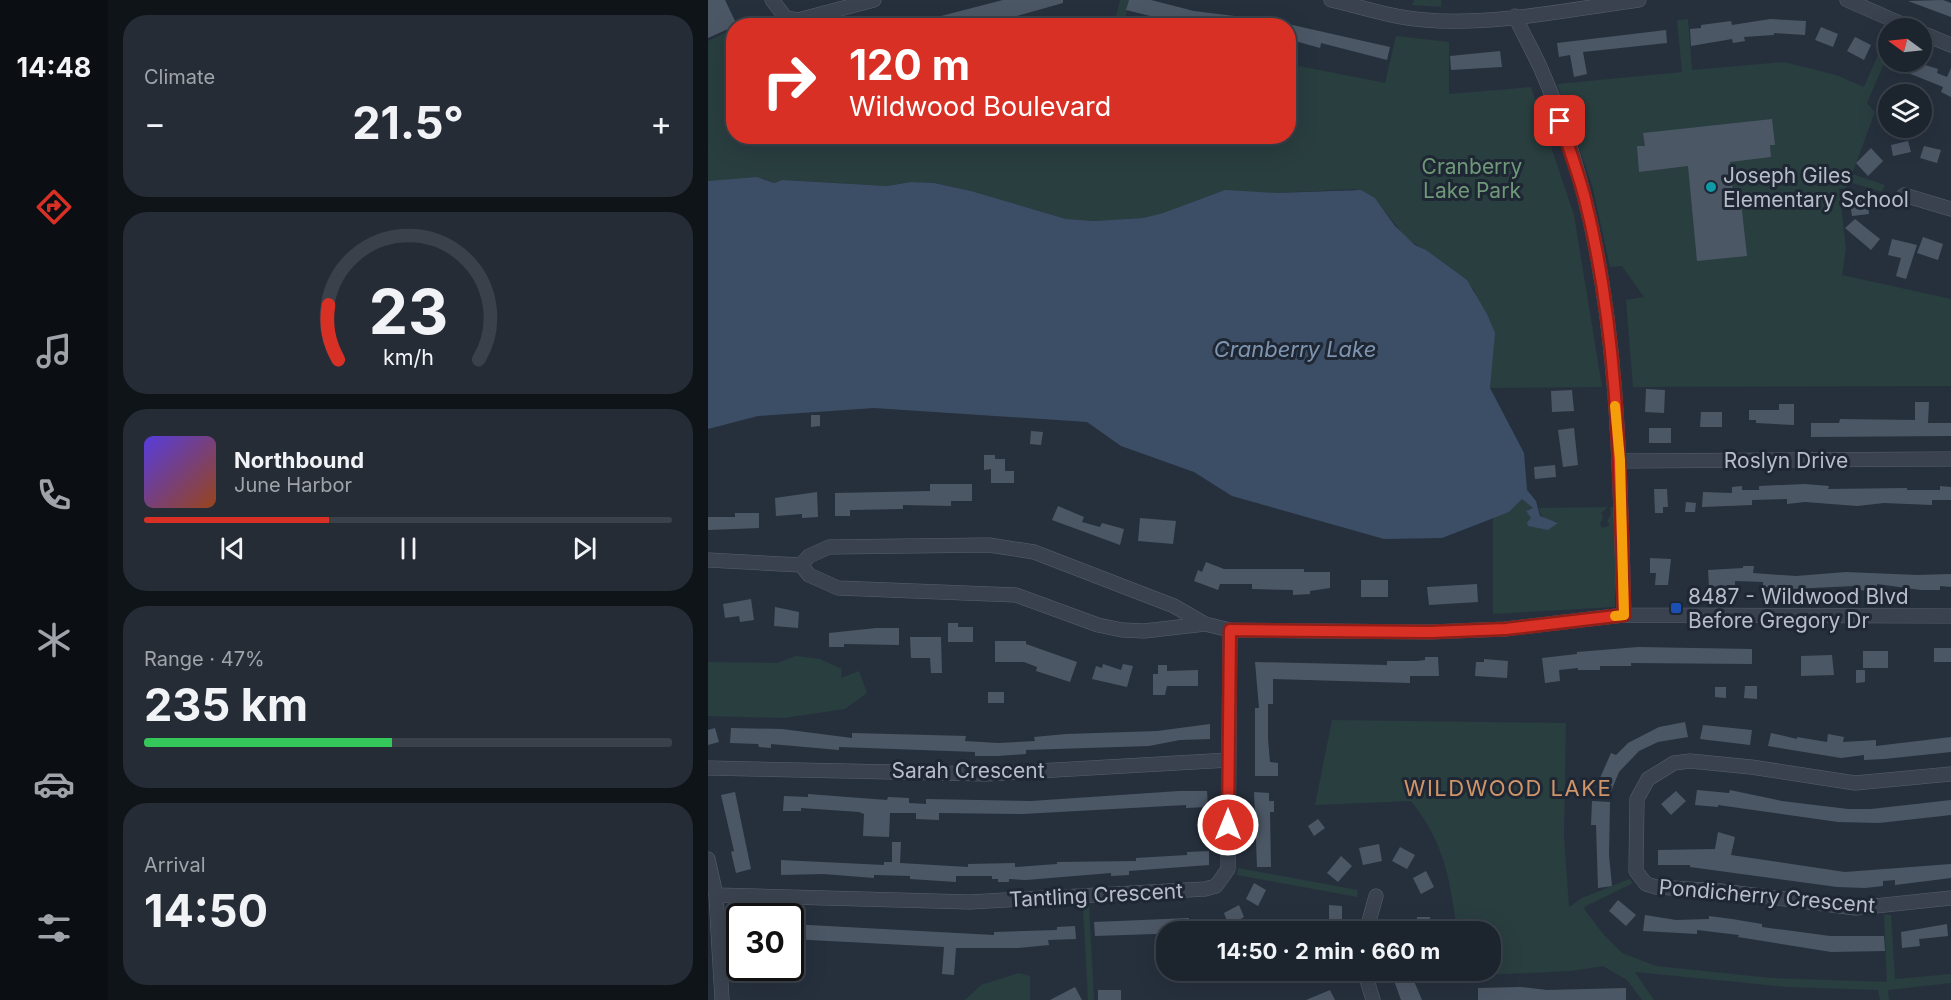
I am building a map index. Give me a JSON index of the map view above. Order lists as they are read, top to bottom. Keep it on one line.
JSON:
{"streets":{"street":["Roslyn Drive","Sarah Crescent","Tantling Crescent","Pondicherry Crescent"]},"crossings":[["Sarah Crescent","Tantling Crescent"]],"districts":["WILDWOOD LAKE"],"water":["Cranberry Lake"],"parks":["Cranberry Lake Park"],"places":{"other":["Joseph Giles Elementary School"],"transit":["8487 - Wildwood Blvd Before Gregory Dr"]},"north":"left","page":{"tabs":"14:48","tile":["Climate",["Range · 47%","235 km"],["Arrival","14:50"]],"turn":["120 m","Wildwood Boulevard"],"heat":["−","21.5°","+"],"song":["Northbound","June Harbor"],"limit":"30","trip":"14:50 · 2 min · 660 m","gauge":["23","km/h"]}}
